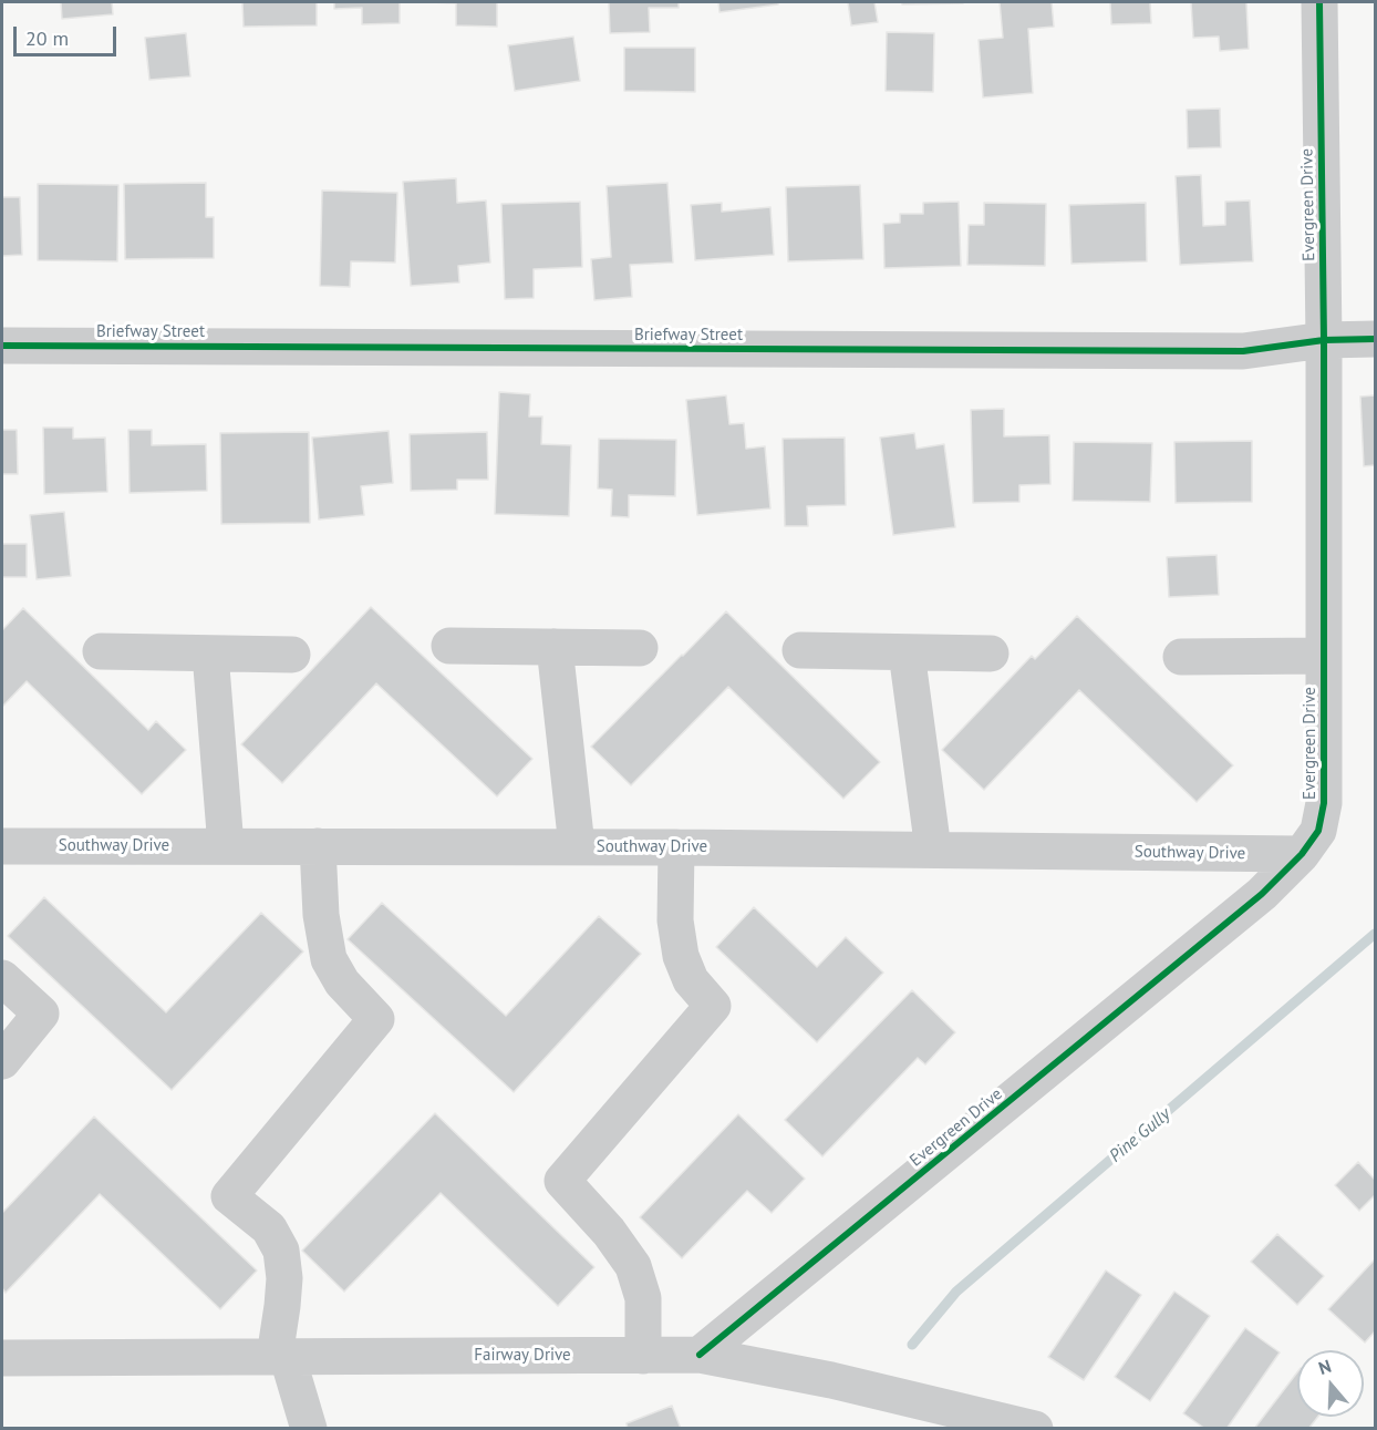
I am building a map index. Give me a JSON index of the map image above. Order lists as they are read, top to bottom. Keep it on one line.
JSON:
{"streets":{"street":["Evergreen Drive","Briefway Street","Southway Drive","Fairway Drive"]},"crossings":[["Evergreen Drive","Briefway Street"],["Evergreen Drive","Southway Drive"],["Evergreen Drive","Fairway Drive"]],"water":["Pine Gully"],"scale_bar":"20 m","north":"top"}
